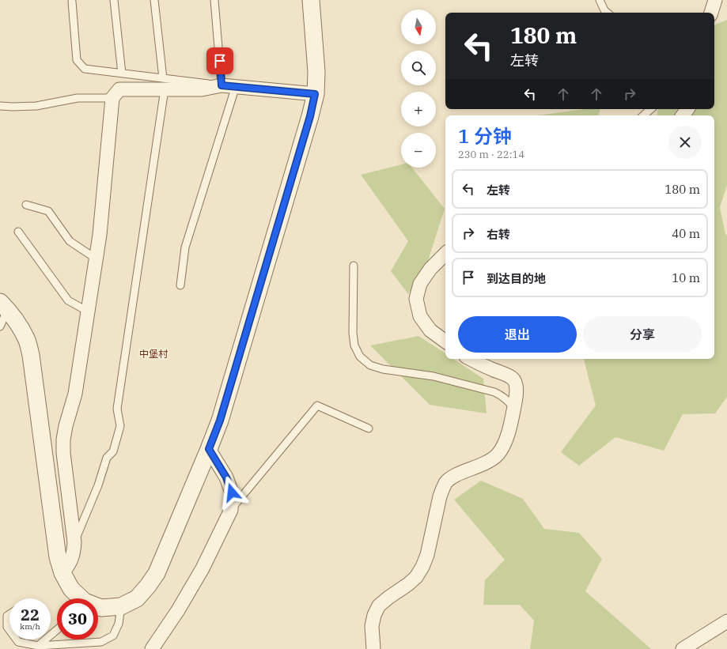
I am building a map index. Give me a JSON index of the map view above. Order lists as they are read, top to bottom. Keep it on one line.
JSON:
{"districts":["中堡村"],"north":"bottom","page":{"map_buttons":["+","−"],"turn":["180 m","左转"],"heading":["1 分钟","230 m · 22:14"],"list":[{"name":"左转","value":"180 m"},{"name":"右转","value":"40 m"},{"name":"到达目的地","value":"10 m"}],"buttons":["退出","分享"],"speed":"22 km/h","limit":"30"}}
